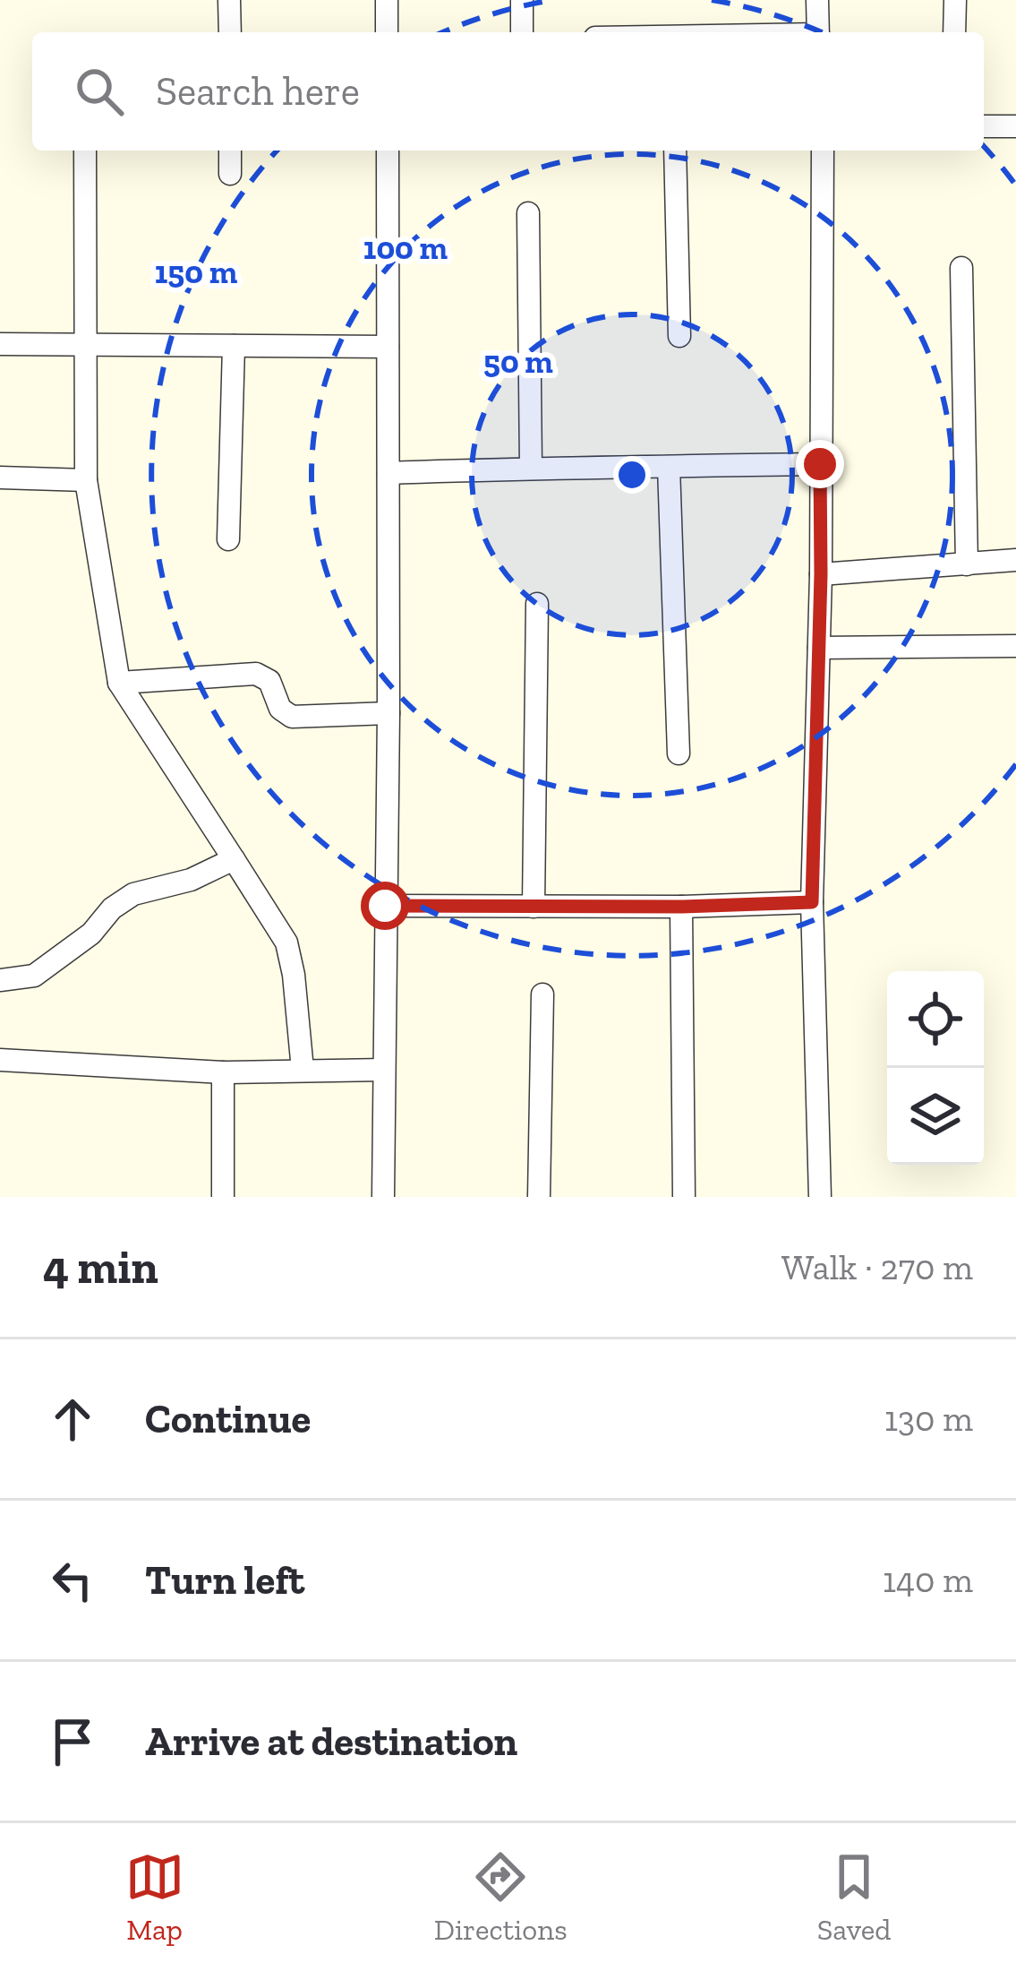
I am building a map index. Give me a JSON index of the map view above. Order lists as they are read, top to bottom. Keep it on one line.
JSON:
{"page":{"search":"Search here","heading":["4 min","Walk · 270 m"],"list":[["Continue","130 m"],["Turn left","140 m"],"Arrive at destination"],"nav":["Map","Directions","Saved"]},"rings":["100 m","150 m","50 m"]}
